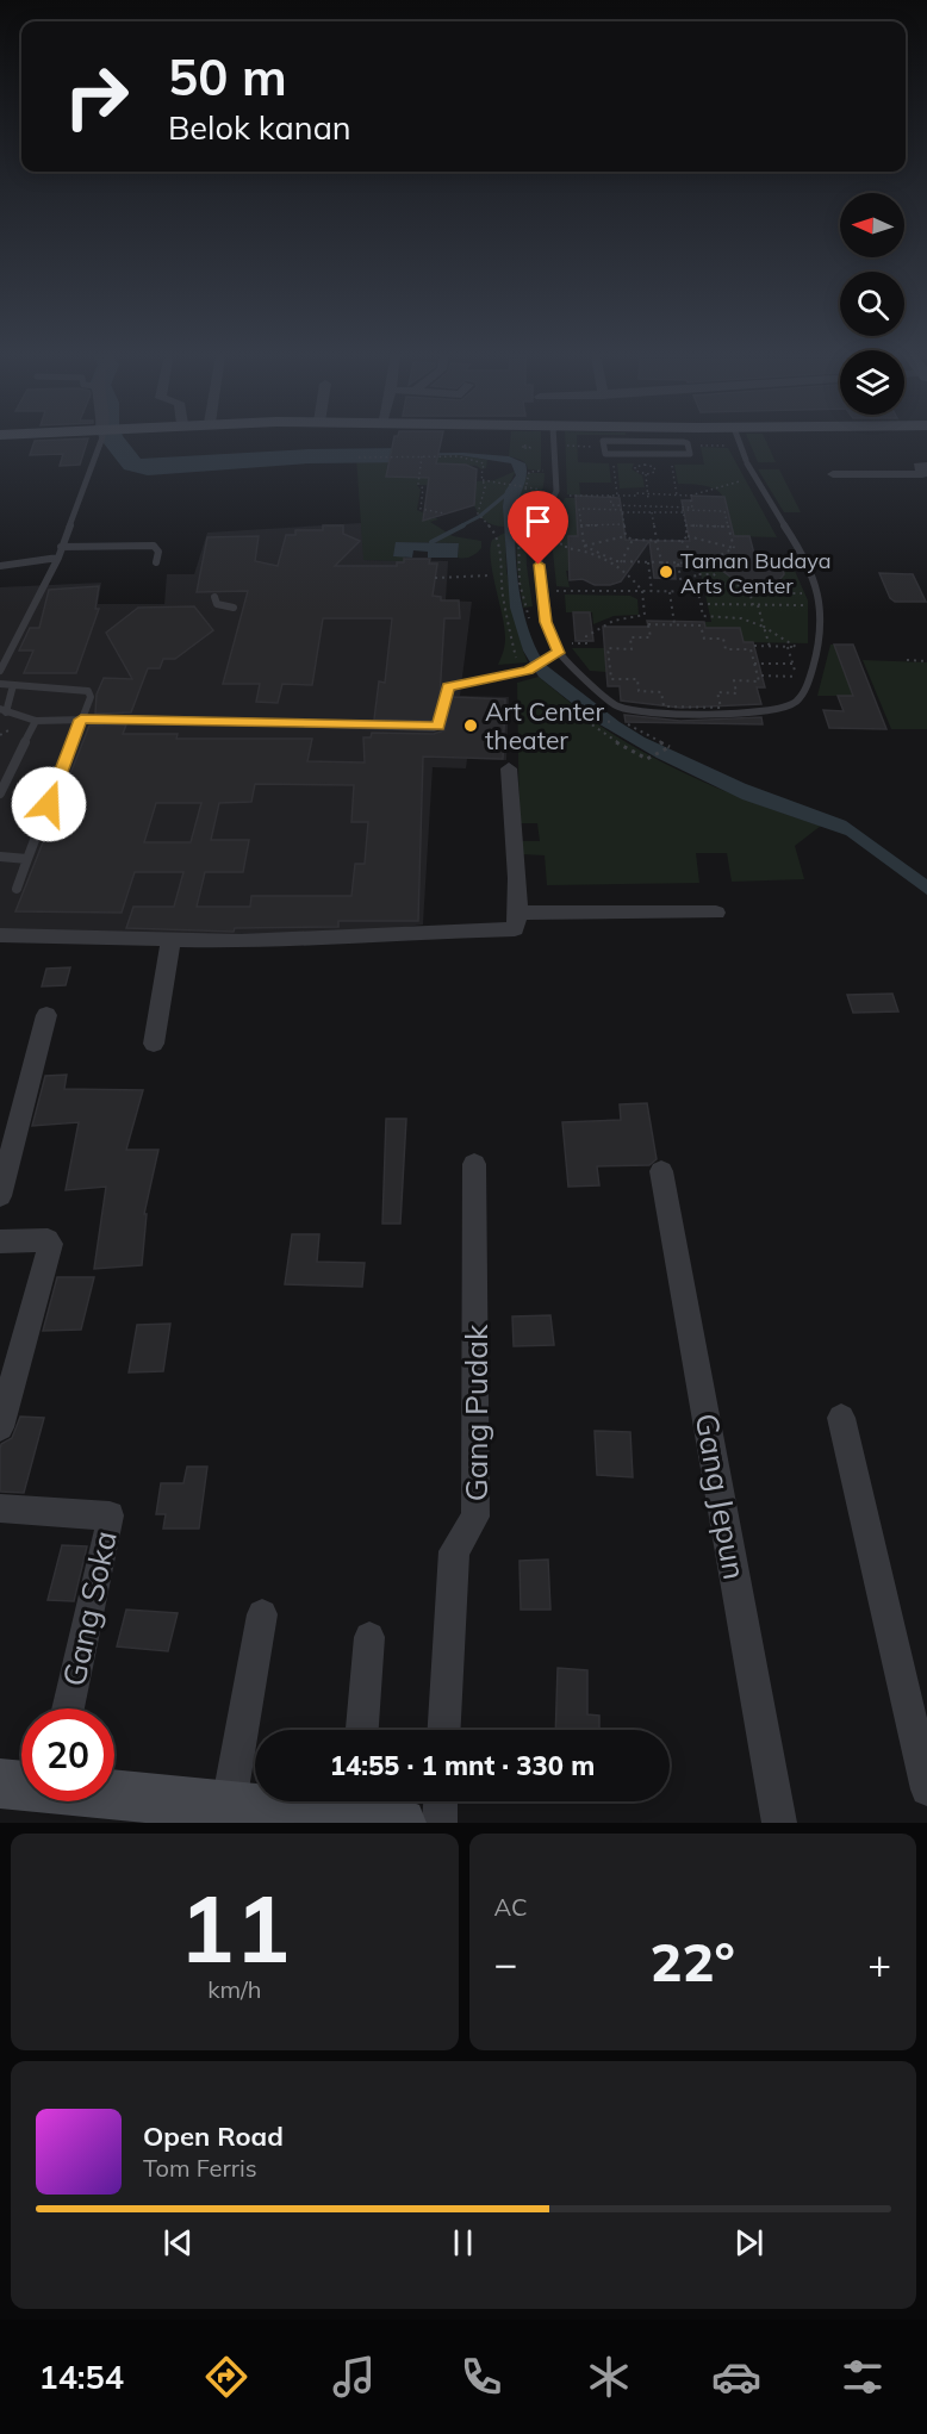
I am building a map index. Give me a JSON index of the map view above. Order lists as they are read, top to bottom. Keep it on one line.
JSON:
{"streets":{"street":["Gang Pudak","Gang Jepun","Gang Soka"]},"places":["Taman Budaya Arts Center","Art Center theater"],"north":"left","page":{"turn":["50 m","Belok kanan"],"limit":"20","trip":"14:55 · 1 mnt · 330 m","tile":[["11","km/h"],"AC"],"heat":["−","22°","+"],"song":["Open Road","Tom Ferris"],"tabs":"14:54"}}
